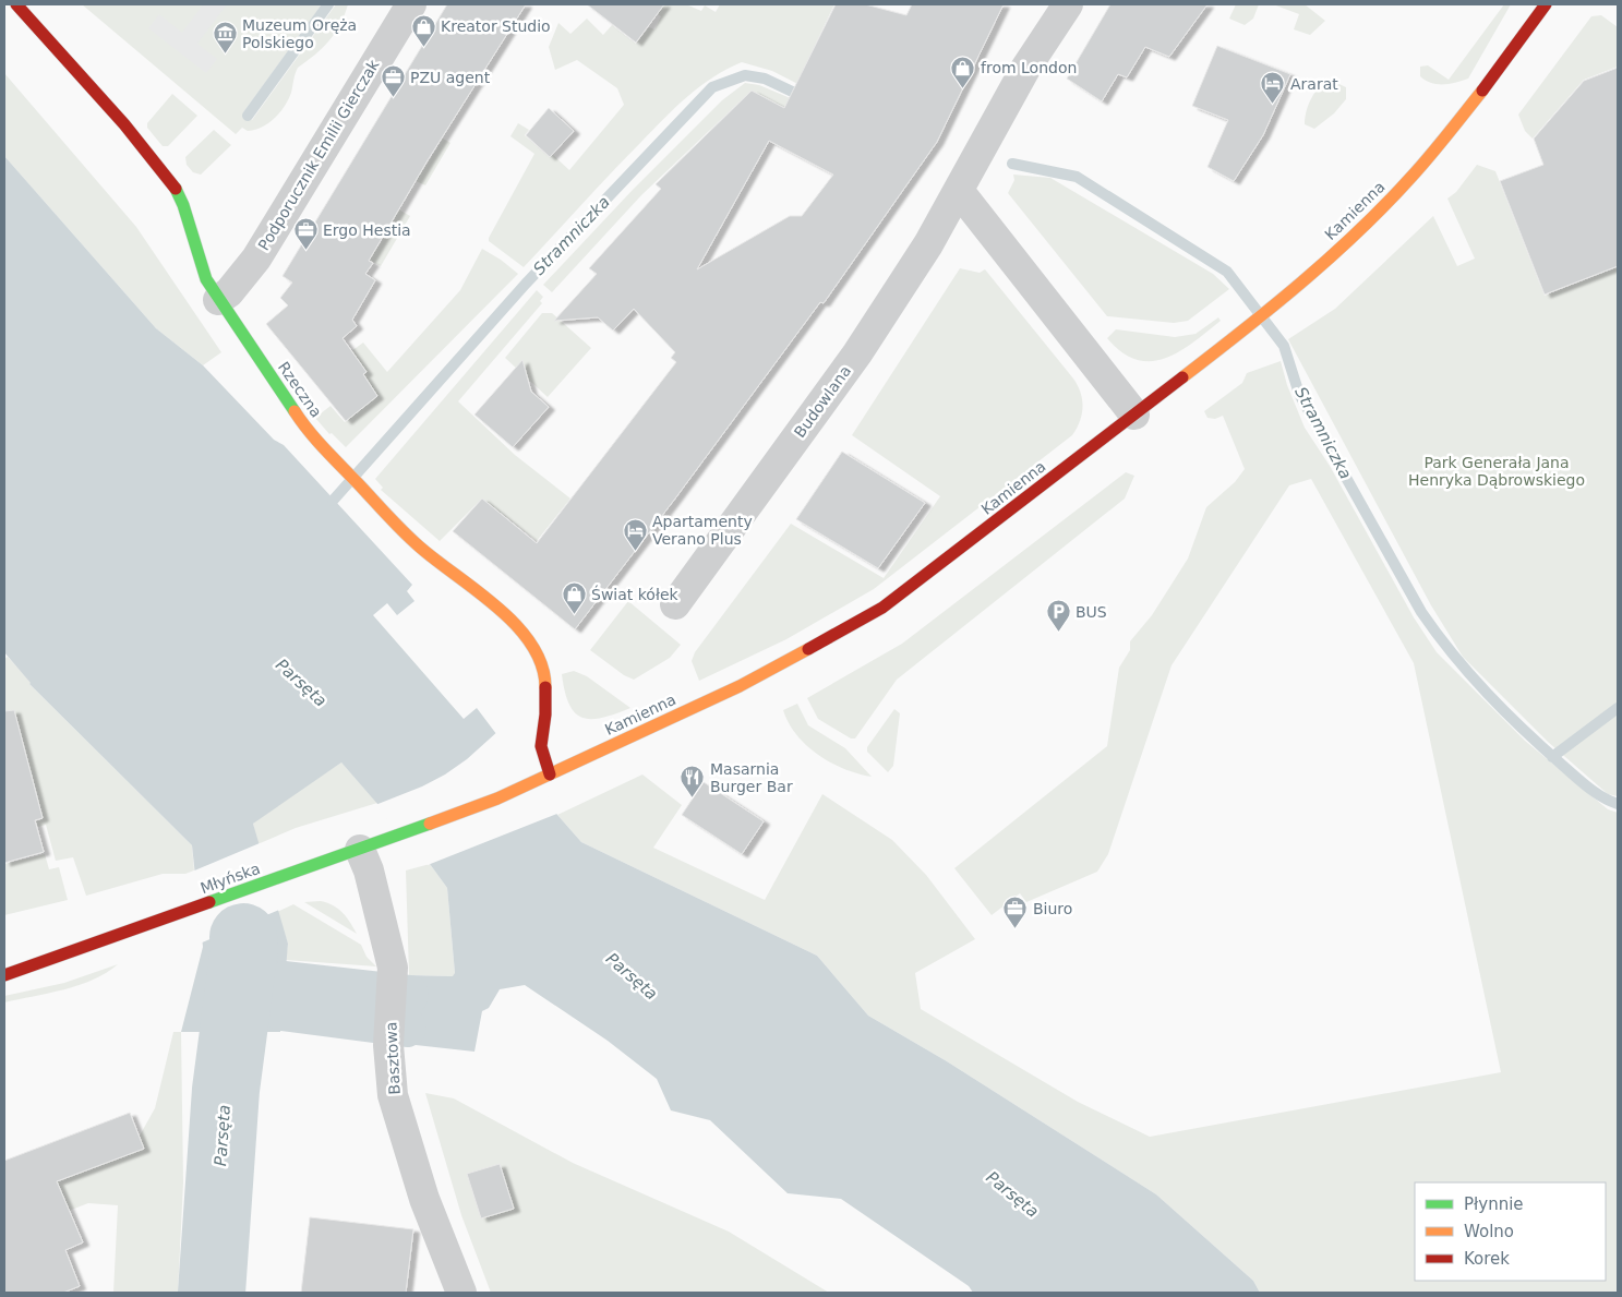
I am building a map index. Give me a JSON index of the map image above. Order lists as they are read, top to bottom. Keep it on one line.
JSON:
{"streets":{"street":["Podporucznik Emilii Gierczak","Kamienna","Rzeczna","Budowlana","Młyńska","Basztowa"]},"crossings":[["Podporucznik Emilii Gierczak","Rzeczna"],["Kamienna","Rzeczna"],["Kamienna","Młyńska"],["Kamienna","Basztowa"],["Młyńska","Basztowa"]],"water":["Stramniczka","Parsęta"],"parks":["Park Generała Jana Henryka Dąbrowskiego"],"places":{"shop":["Kreator Studio","from London","Świat kółek"],"museum":["Muzeum Oręża Polskiego"],"office":["PZU agent","Ergo Hestia","Biuro"],"hotel":["Ararat","Apartamenty Verano Plus"],"parking":["BUS"],"restaurant":["Masarnia Burger Bar"]},"legend":["Płynnie","Wolno","Korek"]}
